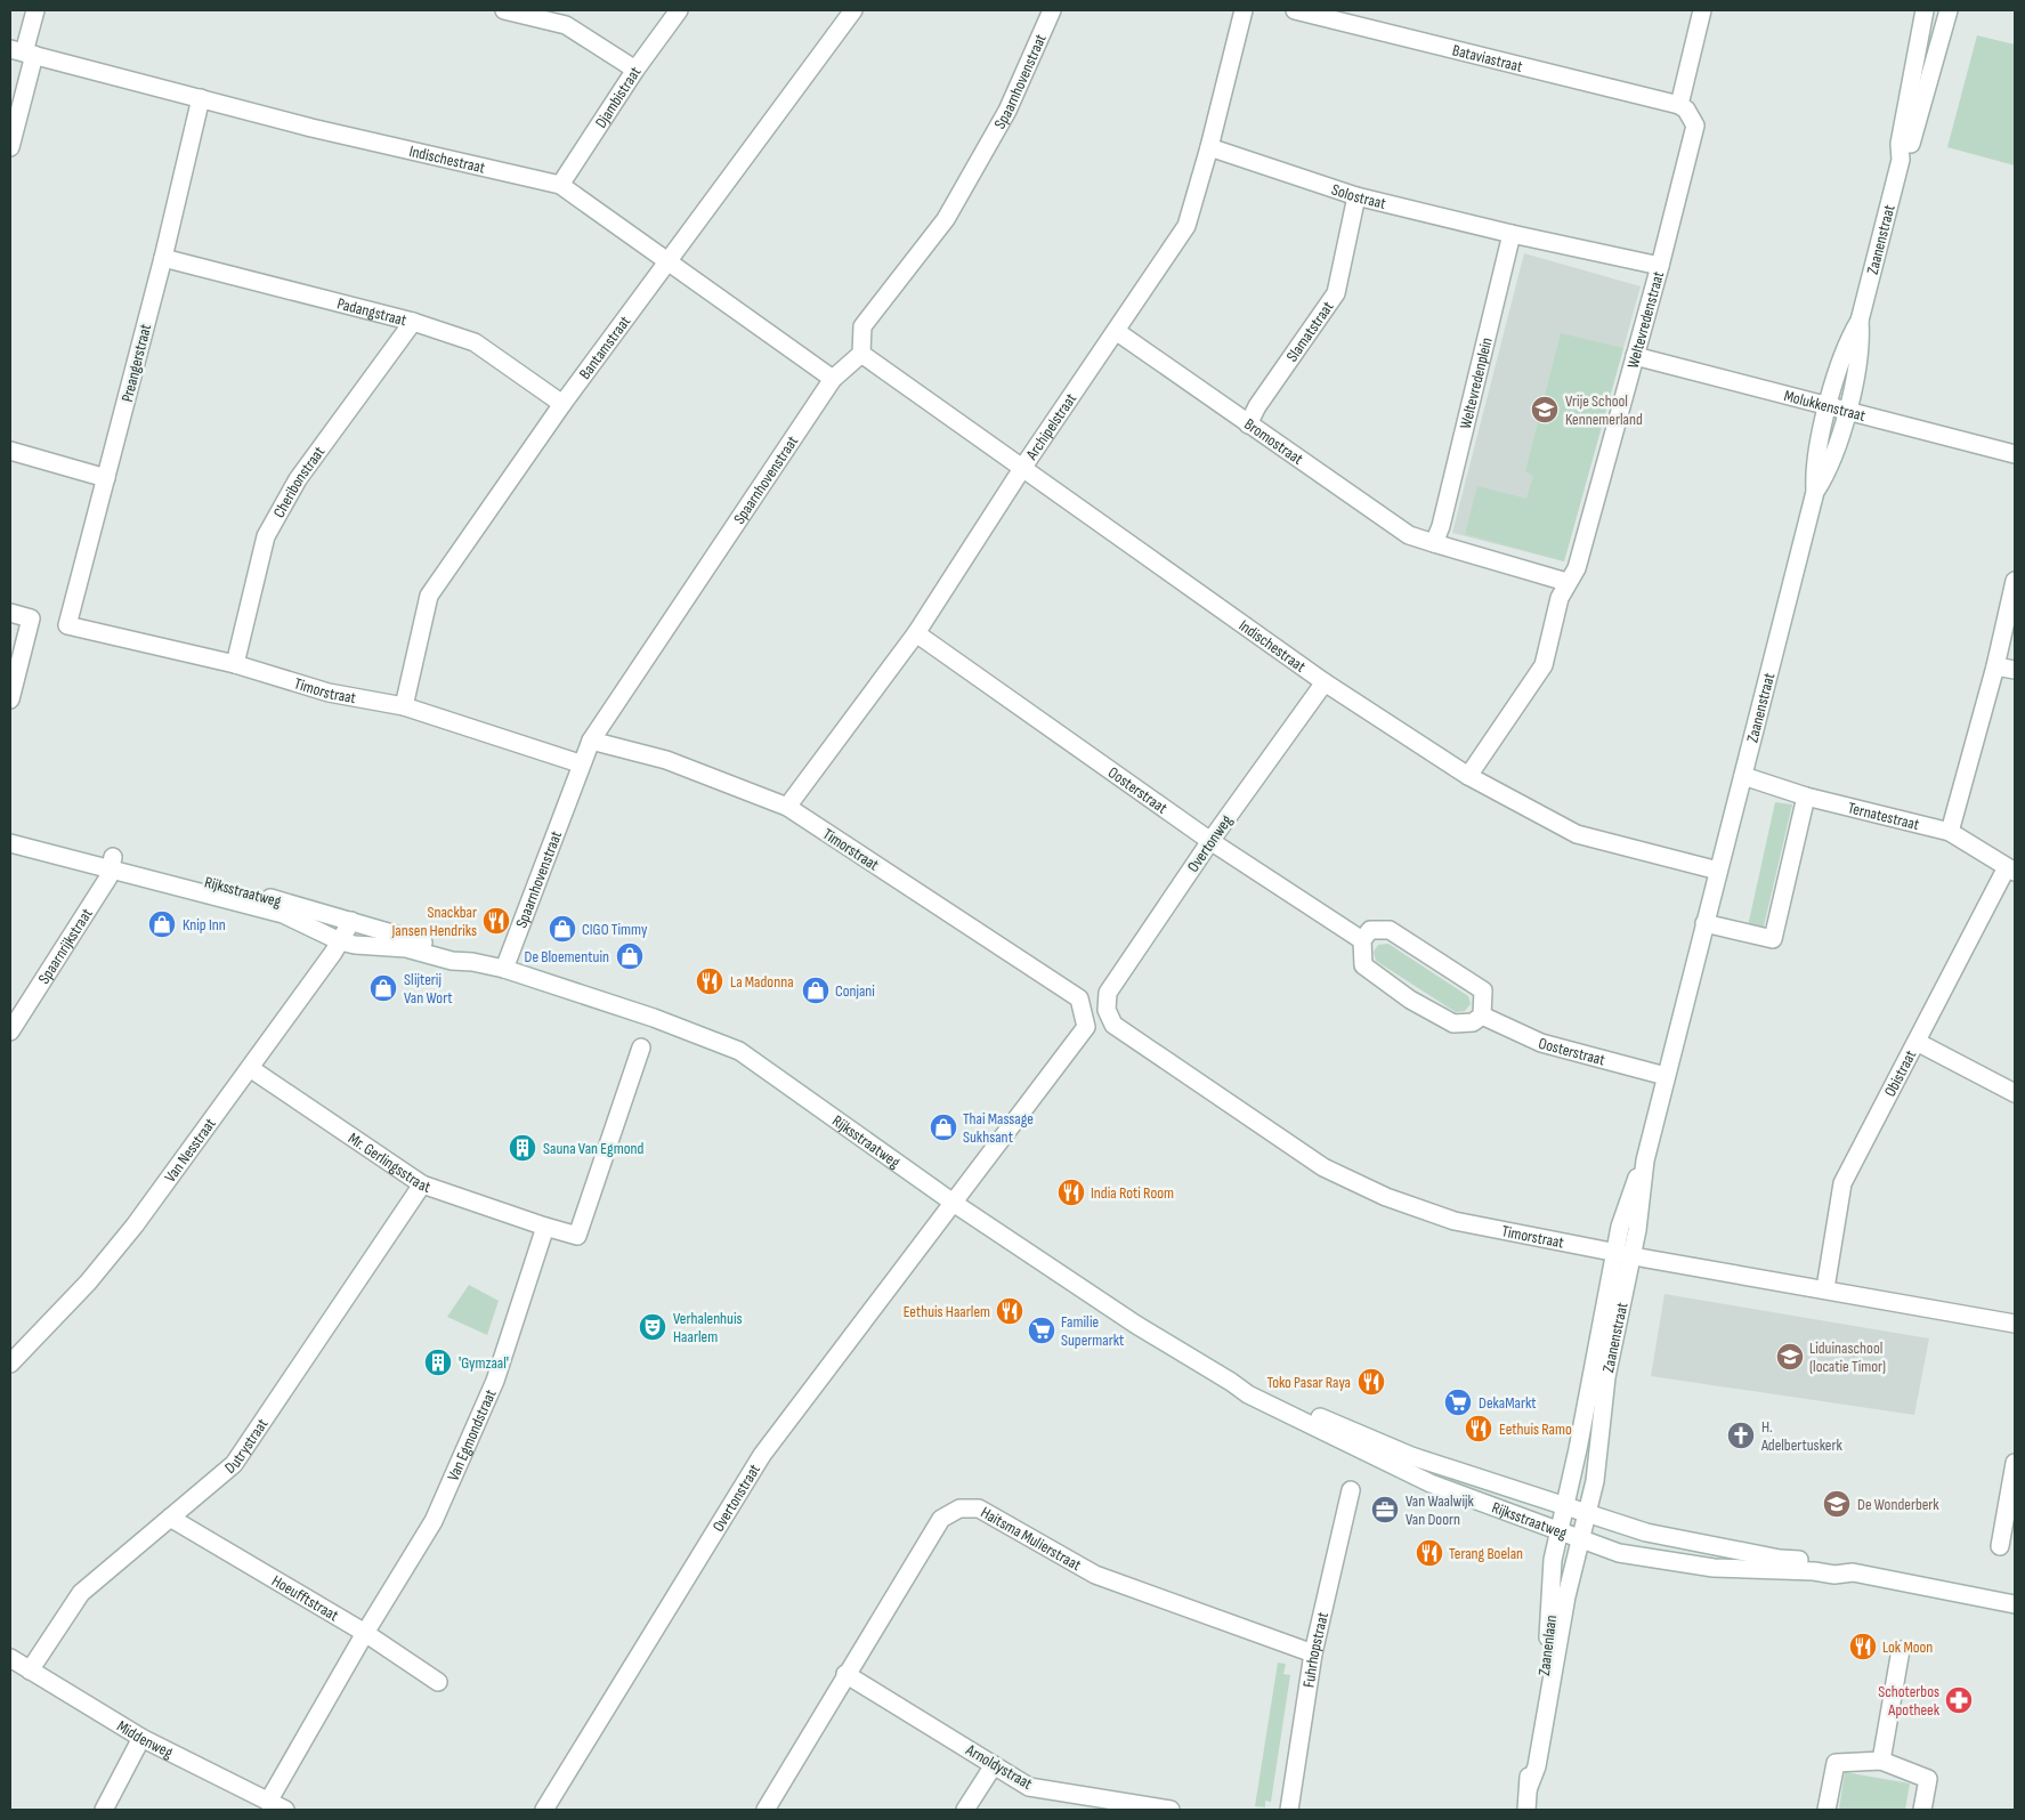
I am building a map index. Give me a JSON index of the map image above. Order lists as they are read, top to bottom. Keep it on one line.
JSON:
{"streets":{"street":["Bataviastraat","Spaarnhovenstraat","Djambistraat","Indischestraat","Solostraat","Zaanenstraat","Padangstraat","Weltevredenstraat","Slamatstraat","Bantamstraat","Preangerstraat","Weltevredenplein","Molukkenstraat","Archipelstraat","Bromostraat","Cheribonstraat","Timorstraat","Oosterstraat","Ternatestraat","Overtonweg","Rijksstraatweg","Spaarnrijkstraat","Obistraat","Van Nesstraat","Mr. Gerlingsstraat","Van Egmondstraat","Dutrystraat","Overtonstraat","Haitsma Mulierstraat","Hoeufftstraat","Zaanenlaan","Fuhrhopstraat","Middenweg","Arnoldystraat"]},"crossings":[["Bataviastraat","Weltevredenstraat"],["Spaarnhovenstraat","Indischestraat"],["Spaarnhovenstraat","Timorstraat"],["Spaarnhovenstraat","Rijksstraatweg"],["Djambistraat","Indischestraat"],["Indischestraat","Zaanenstraat"],["Indischestraat","Weltevredenstraat"],["Indischestraat","Bantamstraat"],["Indischestraat","Preangerstraat"],["Indischestraat","Archipelstraat"],["Indischestraat","Overtonweg"],["Solostraat","Slamatstraat"],["Solostraat","Weltevredenplein"],["Solostraat","Archipelstraat"],["Zaanenstraat","Molukkenstraat"],["Zaanenstraat","Timorstraat"],["Zaanenstraat","Oosterstraat"],["Zaanenstraat","Ternatestraat"],["Zaanenstraat","Rijksstraatweg"],["Zaanenstraat","Zaanenlaan"],["Padangstraat","Bantamstraat"],["Padangstraat","Preangerstraat"],["Padangstraat","Cheribonstraat"],["Weltevredenstraat","Molukkenstraat"],["Slamatstraat","Bromostraat"],["Bantamstraat","Timorstraat"],["Preangerstraat","Timorstraat"],["Weltevredenplein","Bromostraat"],["Archipelstraat","Bromostraat"],["Archipelstraat","Timorstraat"],["Archipelstraat","Oosterstraat"],["Cheribonstraat","Timorstraat"],["Timorstraat","Overtonweg"],["Timorstraat","Rijksstraatweg"],["Timorstraat","Obistraat"],["Timorstraat","Overtonstraat"],["Oosterstraat","Overtonweg"],["Ternatestraat","Obistraat"],["Rijksstraatweg","Spaarnrijkstraat"],["Rijksstraatweg","Van Nesstraat"],["Rijksstraatweg","Overtonstraat"],["Rijksstraatweg","Zaanenlaan"],["Van Nesstraat","Mr. Gerlingsstraat"],["Mr. Gerlingsstraat","Van Egmondstraat"],["Mr. Gerlingsstraat","Dutrystraat"],["Van Egmondstraat","Hoeufftstraat"],["Van Egmondstraat","Middenweg"],["Dutrystraat","Hoeufftstraat"],["Dutrystraat","Middenweg"],["Haitsma Mulierstraat","Fuhrhopstraat"],["Haitsma Mulierstraat","Arnoldystraat"]],"places":{"school or university":["Vrije School Kennemerland","Liduinaschool (locatie Timor)","De Wonderberk"],"restaurant":["Snackbar Jansen Hendriks","La Madonna","India Roti Room","Eethuis Haarlem","Toko Pasar Raya","Eethuis Ramo","Terang Boelan","Lok Moon"],"shop":["Knip Inn","CIGO Timmy","De Bloementuin","Slijterij Van Wort","Conjani","Thai Massage Sukhsant"],"building":["Sauna Van Egmond","'Gymzaal'"],"theatre":["Verhalenhuis Haarlem"],"supermarket":["Familie Supermarkt","DekaMarkt"],"church":["H. Adelbertuskerk"],"office":["Van Waalwijk Van Doorn"],"pharmacy":["Schoterbos Apotheek"]}}
